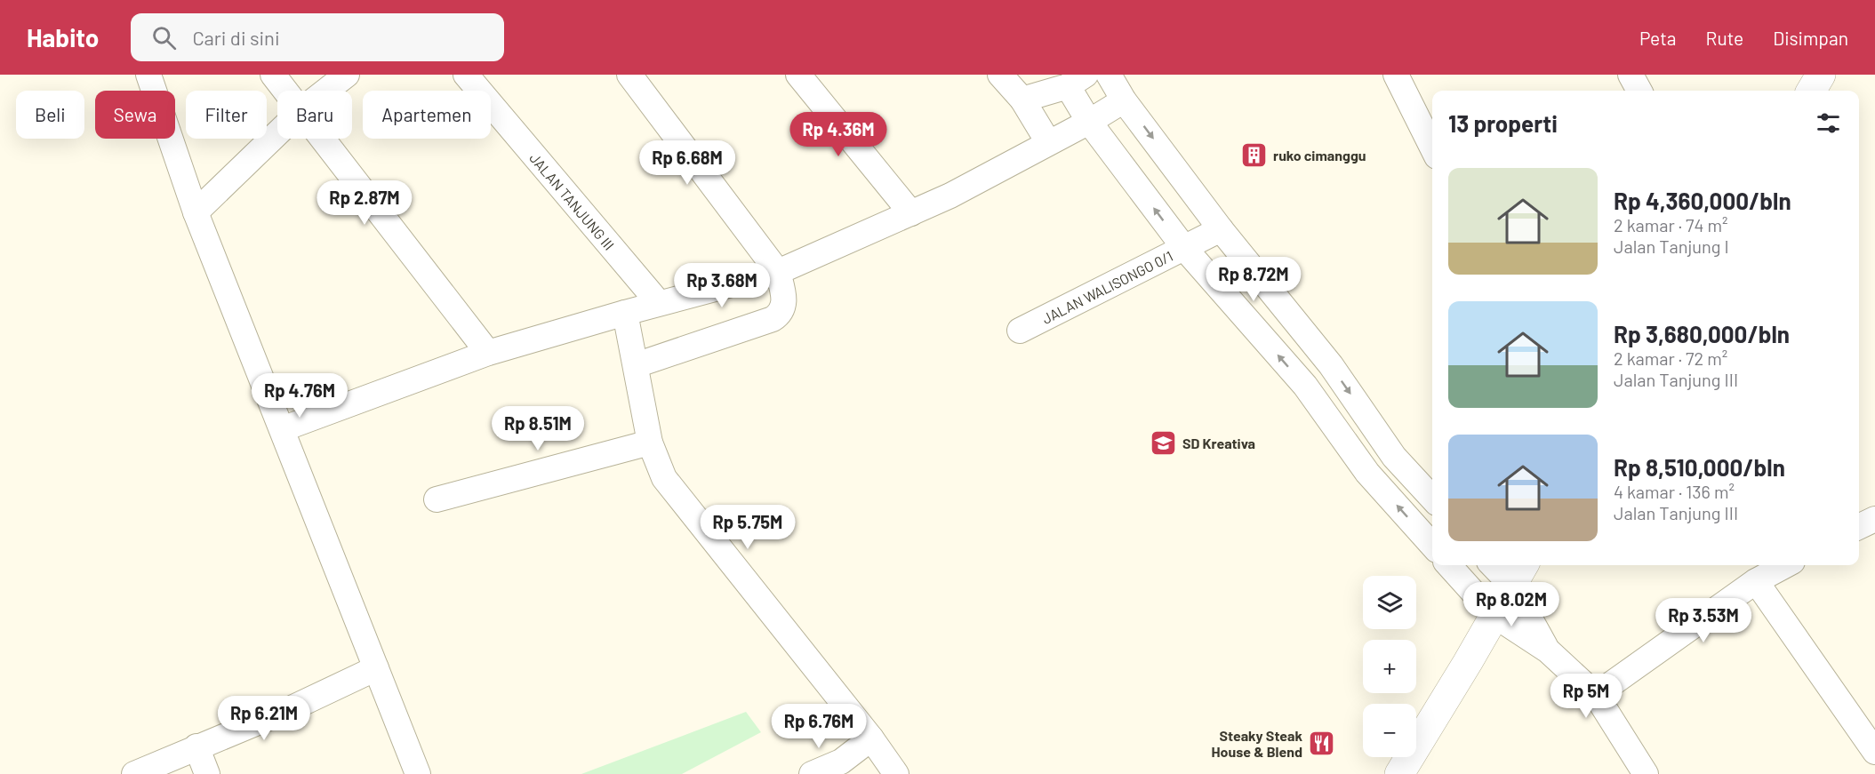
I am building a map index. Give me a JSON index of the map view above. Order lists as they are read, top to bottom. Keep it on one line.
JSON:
{"streets":{"street":["JALAN TANJUNG III","JALAN WALISONGO 0/1"]},"places":{"building":["ruko cimanggu"],"school or university":["SD Kreativa"],"restaurant":["Steaky Steak House & Blend"]},"page":{"header":"Habito","search":"Cari di sini","nav":["Peta","Rute","Disimpan"],"chip":["Beli","Sewa","Filter","Baru","Apartemen"],"heading":"13 properti","price":["Rp 4.36M","Rp 6.68M","Rp 2.87M","Rp 8.72M","Rp 3.68M","Rp 4.76M","Rp 8.51M","Rp 5.75M","Rp 8.02M","Rp 3.53M","Rp 5M","Rp 6.21M","Rp 6.76M"],"list":[{"name":"Rp 4,360,000/bln","note":"2 kamar · 74 m² · Jalan Tanjung I"},{"name":"Rp 3,680,000/bln","note":"2 kamar · 72 m² · Jalan Tanjung III"},{"name":"Rp 8,510,000/bln","note":"4 kamar · 136 m² · Jalan Tanjung III"}],"map_buttons":["+","−"]}}
